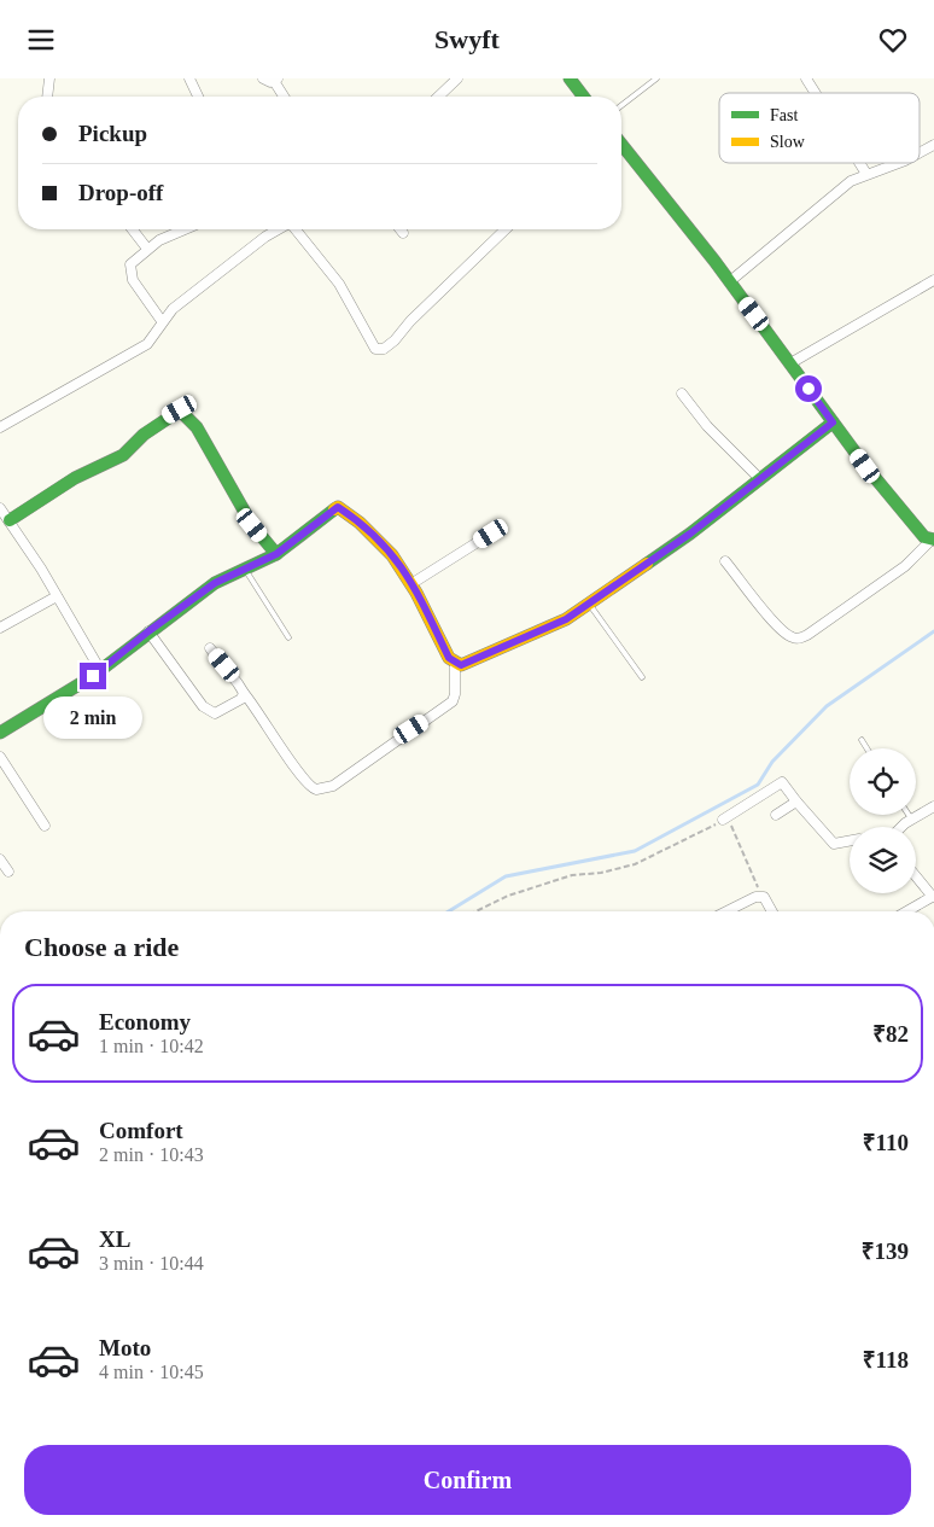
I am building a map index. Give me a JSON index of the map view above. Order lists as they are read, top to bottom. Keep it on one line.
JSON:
{"legend":["Fast","Slow"],"page":{"header":"Swyft","banner":["Pickup","Drop-off"],"bubble":"2 min","heading":"Choose a ride","list":[{"name":"Economy","note":"1 min · 10:42","value":"₹82"},{"name":"Comfort","note":"2 min · 10:43","value":"₹110"},{"name":"XL","note":"3 min · 10:44","value":"₹139"},{"name":"Moto","note":"4 min · 10:45","value":"₹118"}],"buttons":"Confirm"}}
